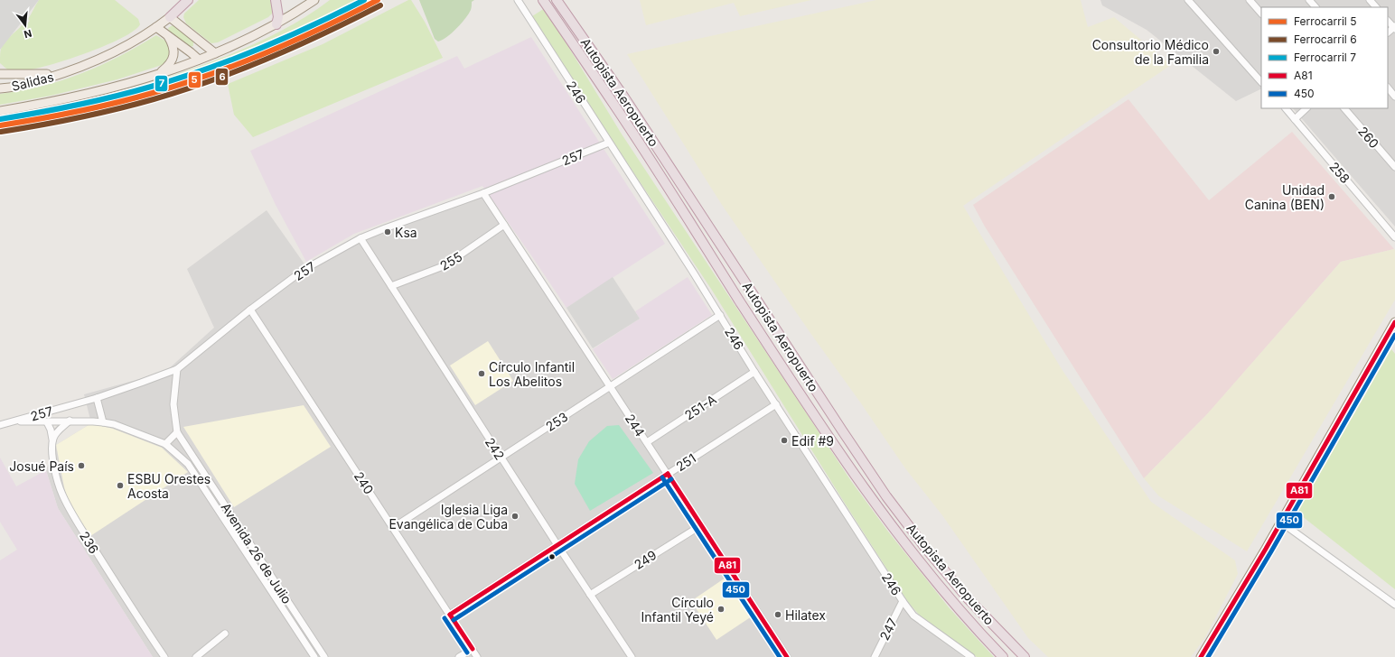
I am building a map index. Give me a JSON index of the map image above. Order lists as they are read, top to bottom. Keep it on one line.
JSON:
{"streets":{"highway":["Autopista Aeropuerto"],"main road":["Salidas"],"street":["246","260","257","258","255","251-A","253","244","242","251","240","236","Avenida 26 de Julio","249","247"]},"crossings":[["246","257"],["246","251-A"],["246","253"],["246","251"],["246","247"],["257","244"],["257","242"],["257","240"],["257","236"],["257","Avenida 26 de Julio"],["255","244"],["255","242"],["251-A","244"],["253","244"],["253","242"],["253","240"],["244","251"],["244","249"],["242","251"],["242","249"],["251","240"]],"places":["Consultorio Médico de la Familia","Unidad Canina (BEN)","Ksa","Círculo Infantil Los Abelitos","Edif #9","Josué País","ESBU Orestes Acosta","Iglesia Liga Evangélica de Cuba","Círculo Infantil Yeyé","Hilatex"],"lines":["rail line 5","rail line 7","rail line 6","transit line A81","transit line 450"],"legend":["Ferrocarril 5","Ferrocarril 6","Ferrocarril 7","A81","450"],"north":"bottom"}
